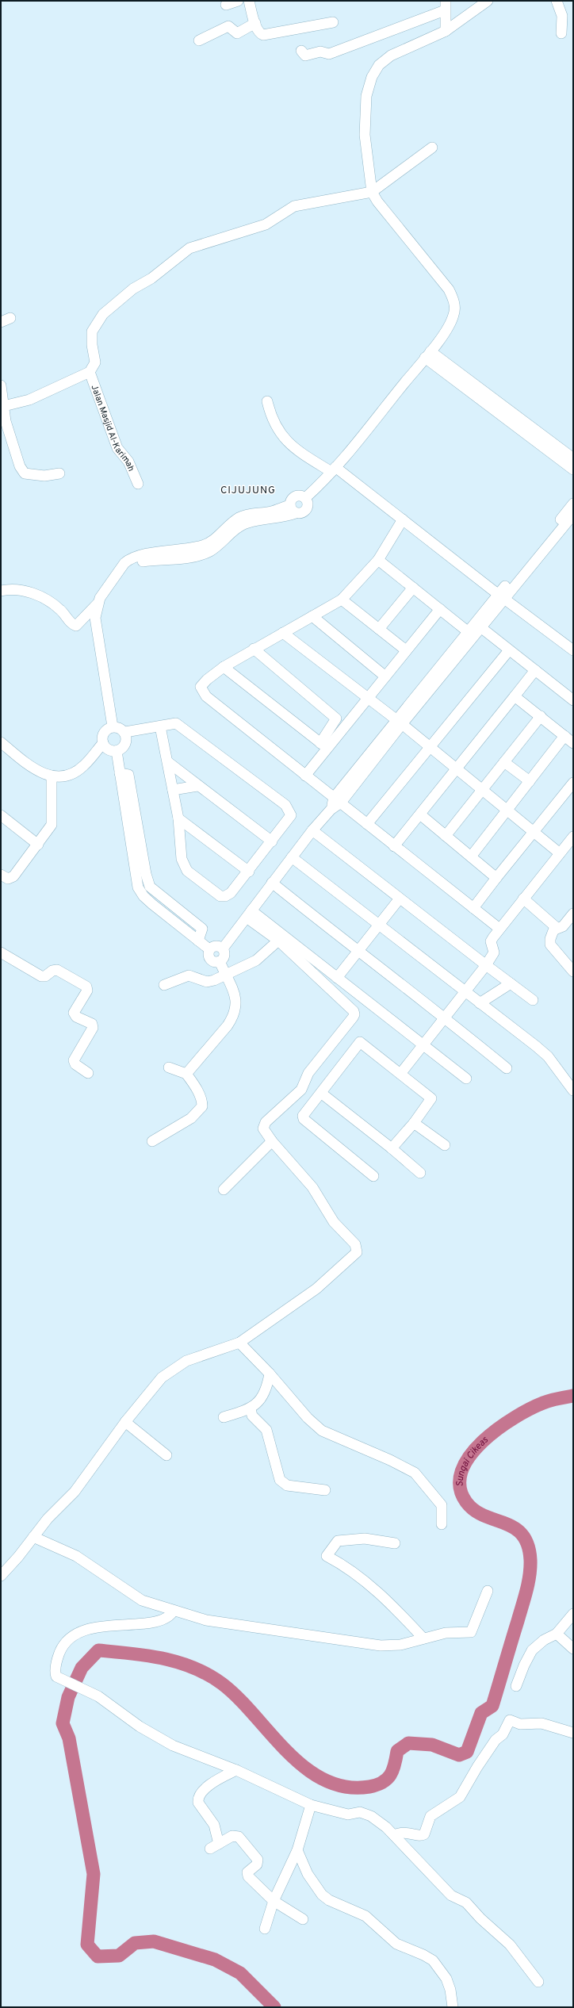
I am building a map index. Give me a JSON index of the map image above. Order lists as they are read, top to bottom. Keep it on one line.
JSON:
{"streets":{"street":["Jalan Masjid Al-Karimah"]},"districts":["CIJUJUNG"],"water":["Sungai Cikeas"]}
